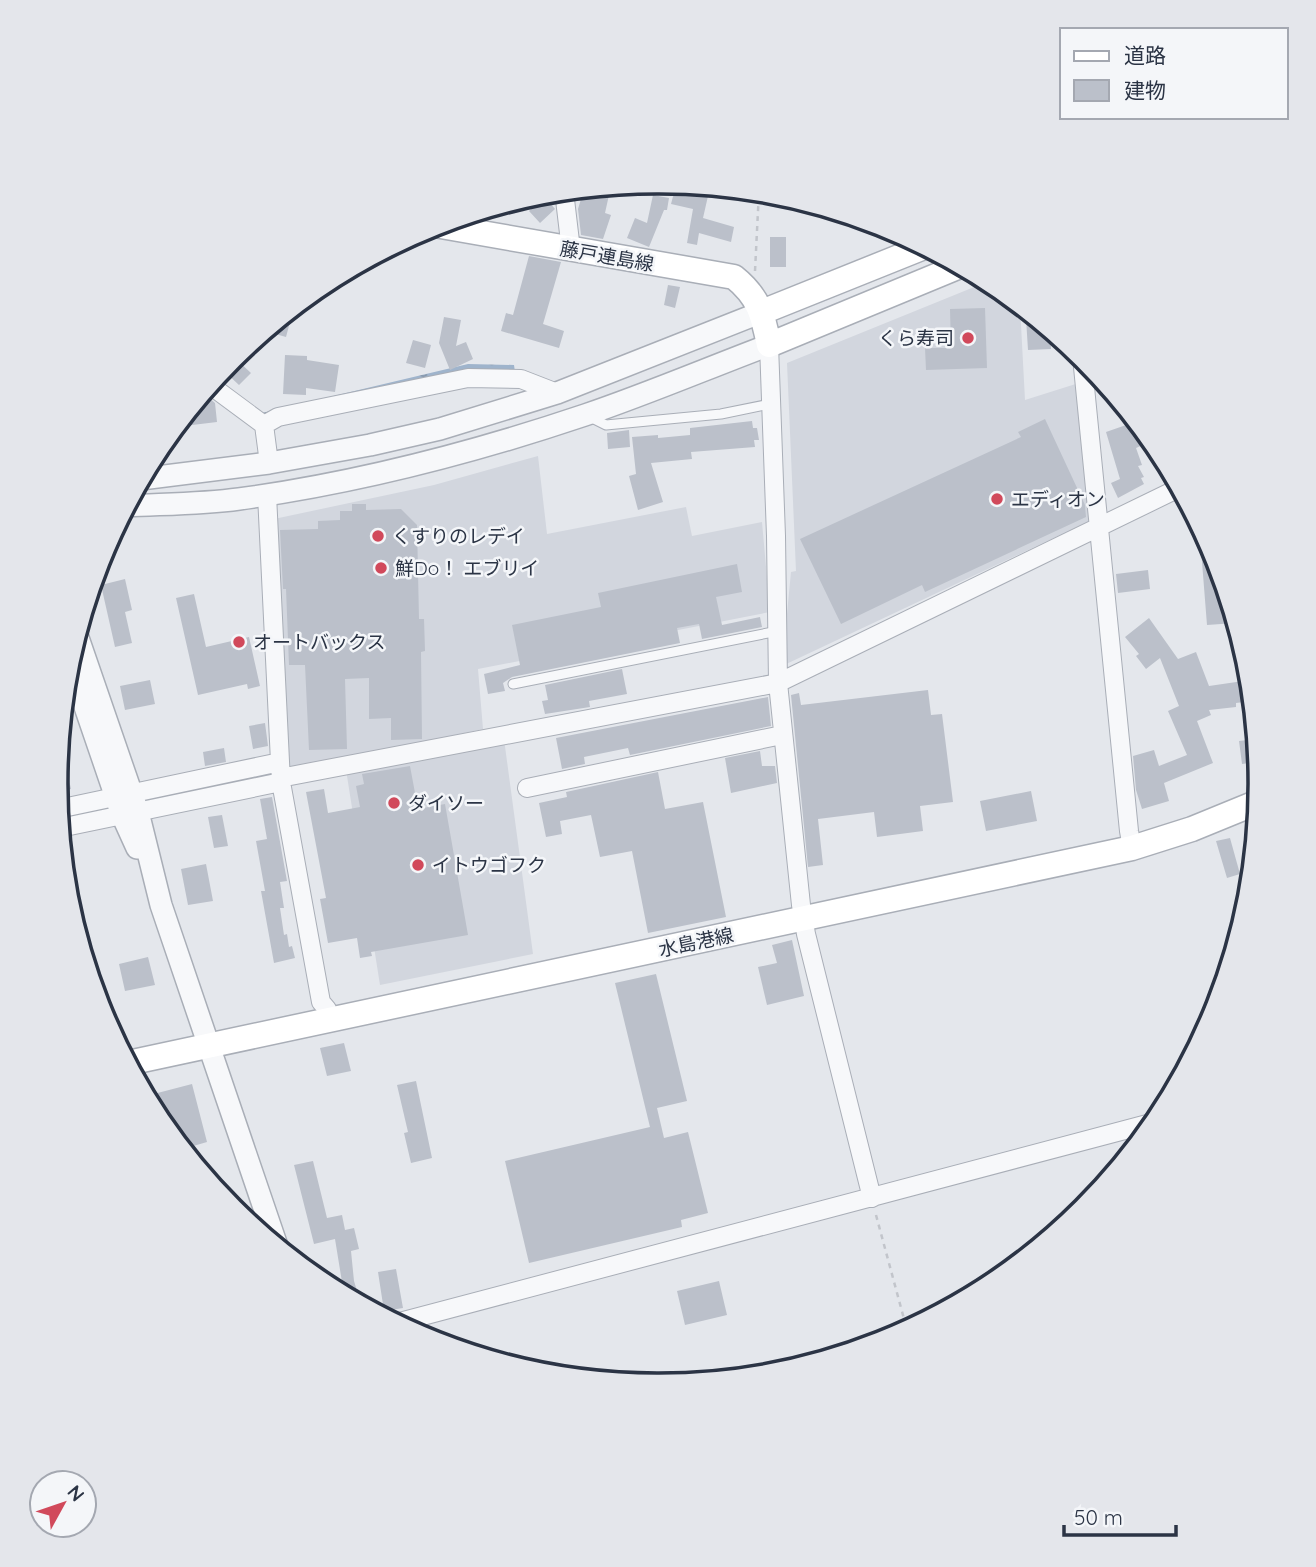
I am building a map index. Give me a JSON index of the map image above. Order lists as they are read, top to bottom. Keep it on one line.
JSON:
{"streets":{"main road":["藤戸連島線","水島港線"]},"places":["くら寿司","エディオン","くすりのレデイ","鮮Do！ エブリイ","オートバックス","ダイソー","イトウゴフク"],"legend":["道路","建物"],"scale_bar":"50 m","north":"top right"}
